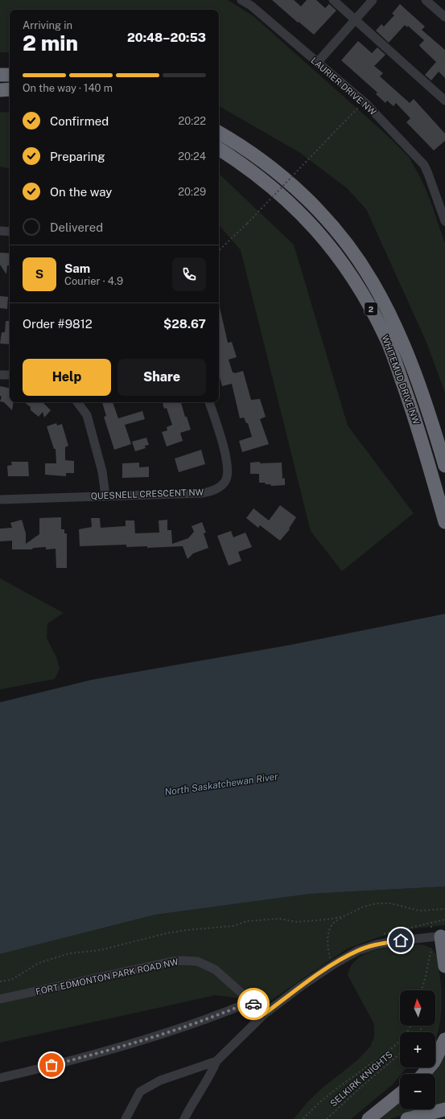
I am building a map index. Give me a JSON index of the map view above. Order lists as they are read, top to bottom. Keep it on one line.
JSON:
{"streets":{"highway":["2","WHITEMUD DRIVE NW"],"street":["LAURIER DRIVE NW","QUESNELL CRESCENT NW","FORT EDMONTON PARK ROAD NW"],"path":["SELKIRK KNIGHTS"]},"water":["North Saskatchewan River"],"north":"top","page":{"heading":["2 min","Arriving in","20:48–20:53"],"panel":["Sam","Courier · 4.9","Order #9812","$28.67"],"bar":"On the way · 140 m","list":[["Confirmed","20:22"],["Preparing","20:24"],["On the way","20:29"],"Delivered"],"round":"S","buttons":["Help","Share"],"map_buttons":["+","−"]}}
